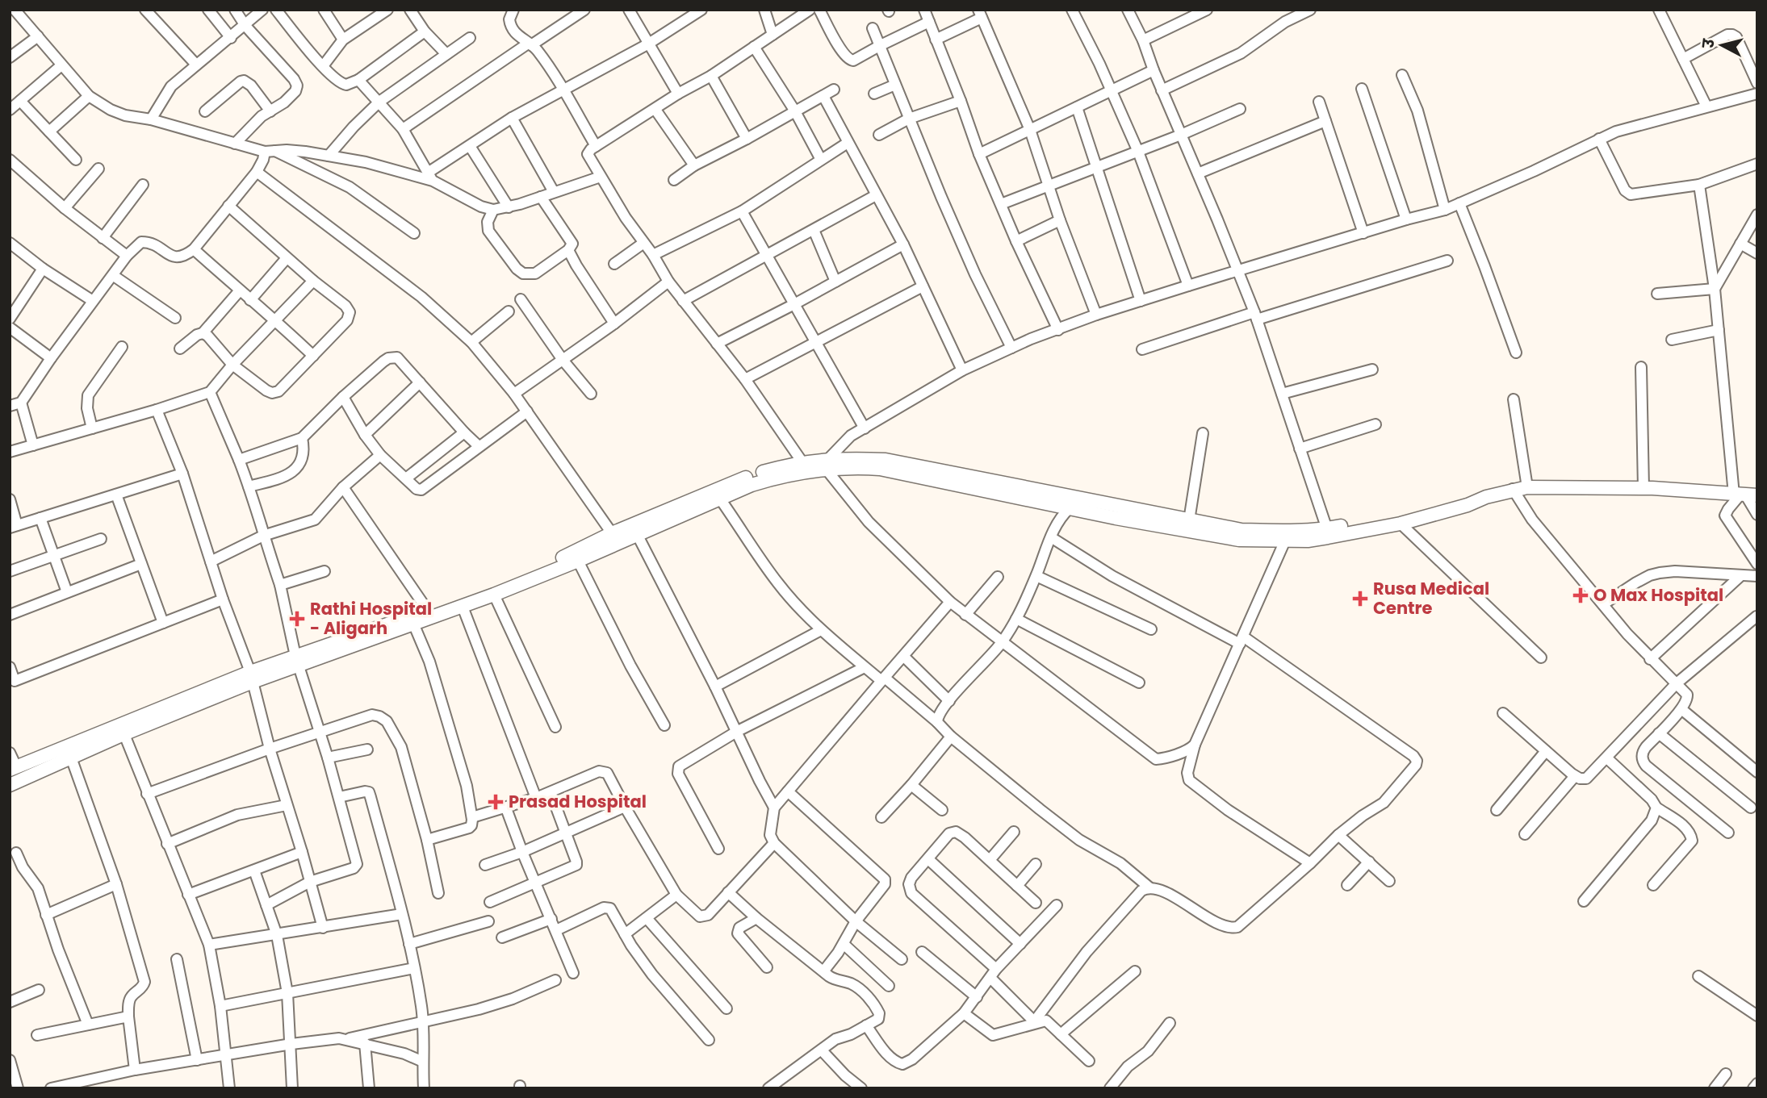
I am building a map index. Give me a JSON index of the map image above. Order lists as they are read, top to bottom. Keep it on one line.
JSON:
{"places":{"health":["O Max Hospital","Rusa Medical Centre","Rathi Hospital - Aligarh","Prasad Hospital"]},"north":"left"}
